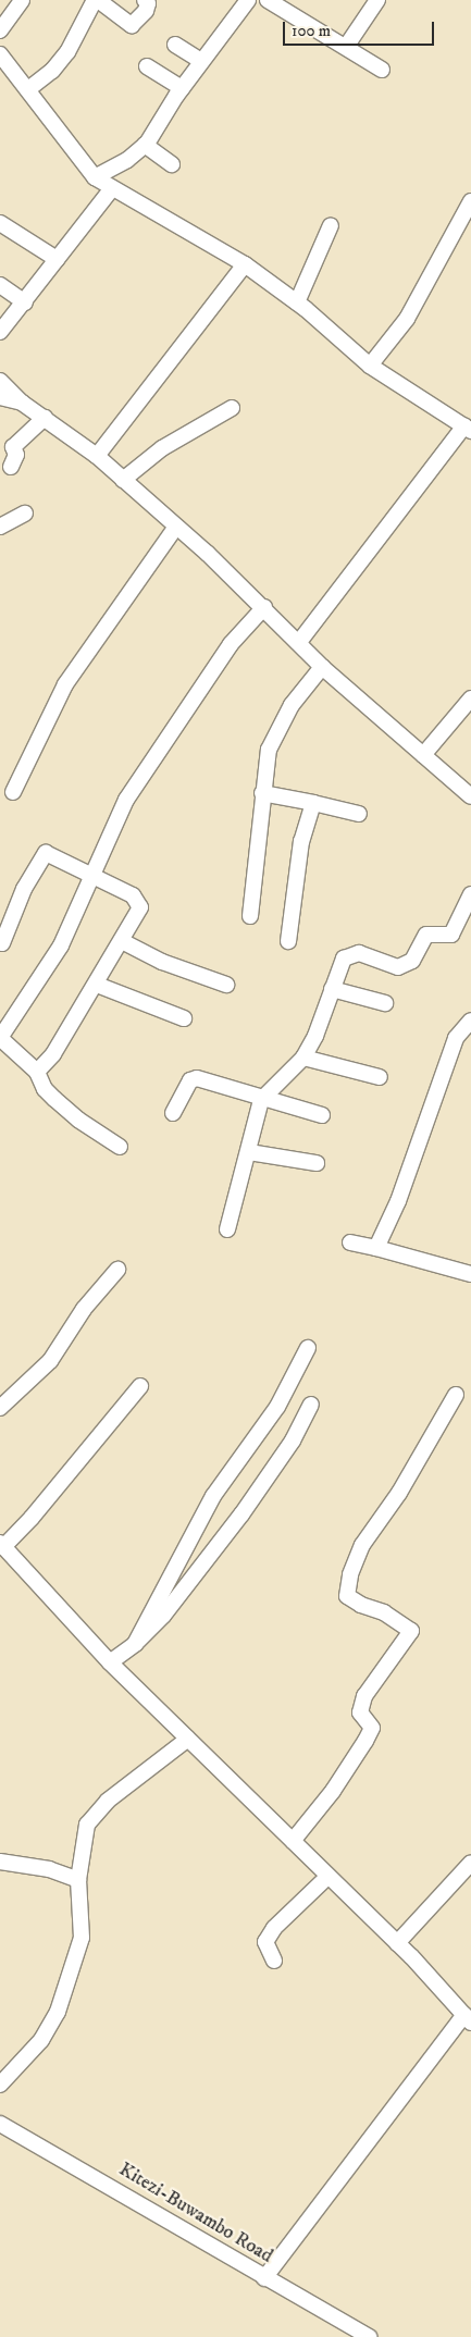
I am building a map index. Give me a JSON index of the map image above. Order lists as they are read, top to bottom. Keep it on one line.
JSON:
{"streets":{"street":["Kitezi-Buwambo Road"]},"scale_bar":"100 m"}
